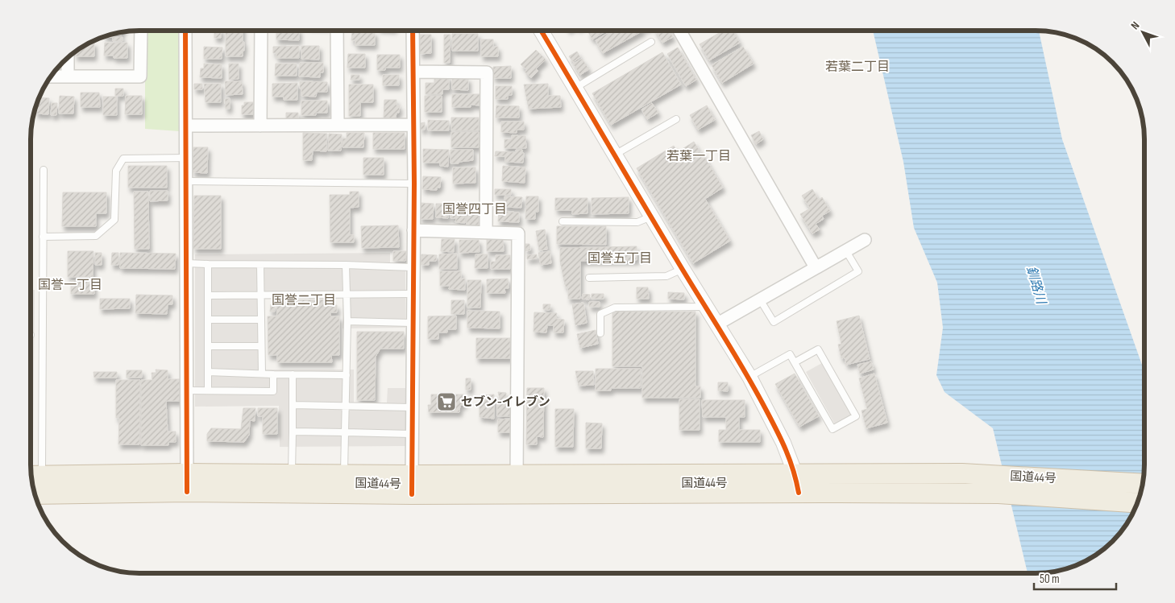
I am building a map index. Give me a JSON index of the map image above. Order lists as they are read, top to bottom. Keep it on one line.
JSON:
{"streets":{"highway":["国道44号"]},"districts":["若葉二丁目","若葉一丁目","国誉四丁目","国誉五丁目","国誉一丁目","国誉二丁目"],"water":["釧路川"],"places":{"supermarket":["セブン-イレブン"]},"scale_bar":"50 m","north":"top left"}
